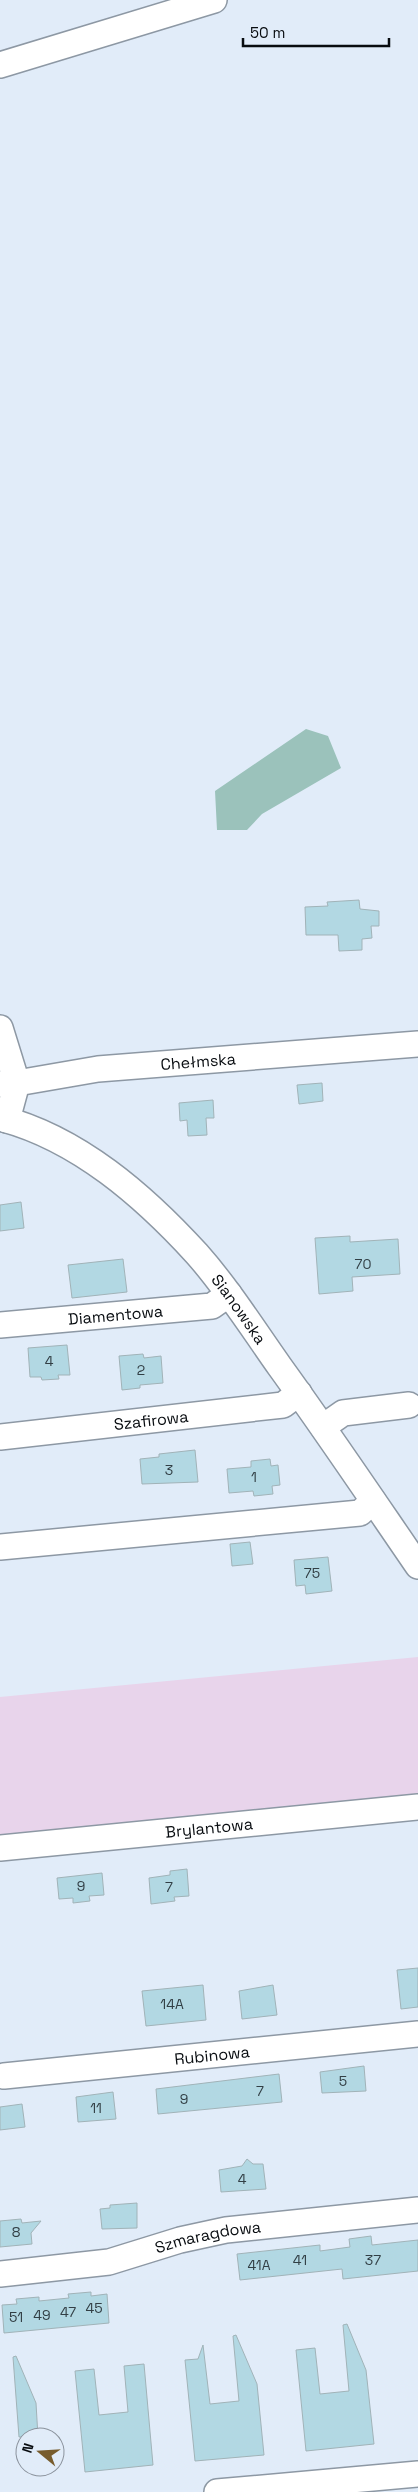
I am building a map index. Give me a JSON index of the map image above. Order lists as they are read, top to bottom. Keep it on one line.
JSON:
{"streets":{"street":["Chełmska","Sianowska","Diamentowa","Szafirowa","Brylantowa","Rubinowa","Szmaragdowa"]},"crossings":[["Sianowska","Diamentowa"],["Sianowska","Szafirowa"]],"house_numbers":["70","4","2","3","1","75","9","7","14A","5","7","9","11","4","8","41","37","41A","45","47","49","51"],"scale_bar":"50 m","north":"left"}
